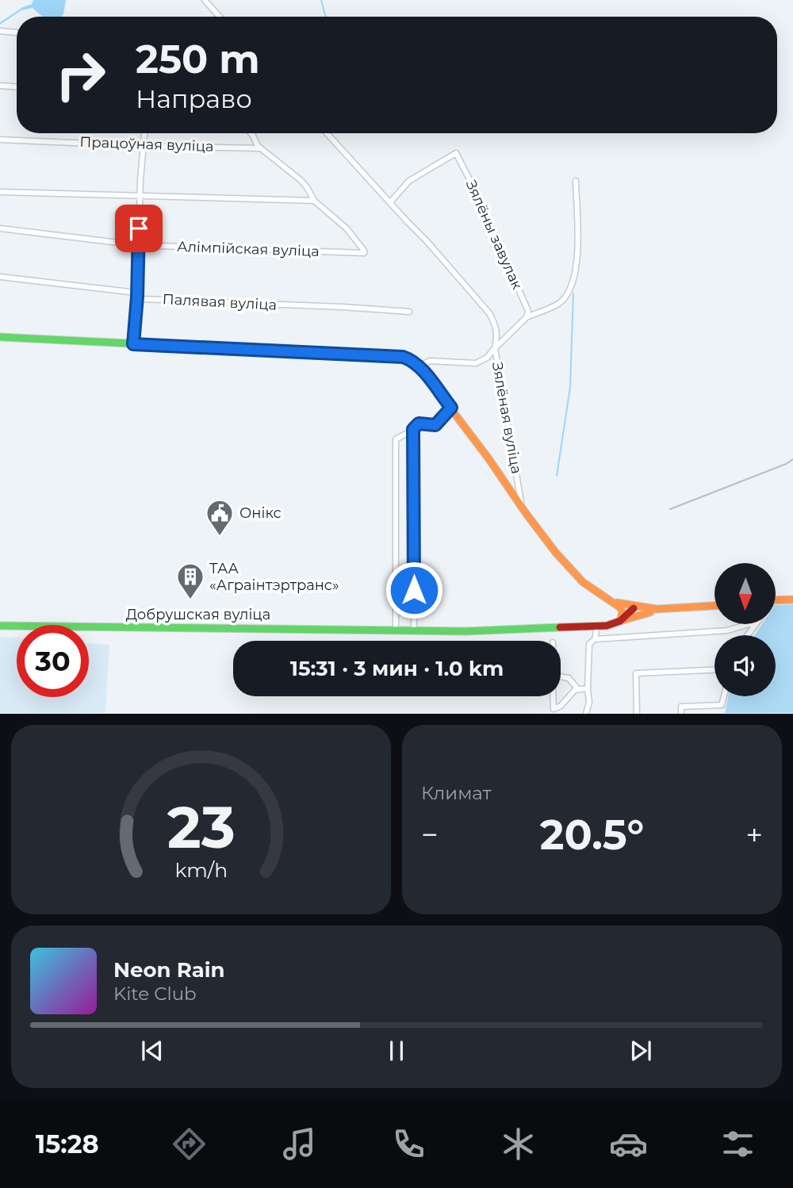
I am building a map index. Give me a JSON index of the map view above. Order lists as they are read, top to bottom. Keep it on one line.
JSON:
{"streets":{"main road":["Добрушская вуліца"],"street":["Працоўная вуліца","Зялёны завулак","Алімпійская вуліца","Палявая вуліца","Зялёная вуліца"]},"crossings":[["Зялёны завулак","Зялёная вуліца"]],"places":{"public building":["Онікс"],"building":["ТАА «Аграінтэртранс»"]},"north":"bottom","page":{"turn":["250 m","Направо"],"limit":"30","trip":"15:31 · 3 мин · 1.0 km","tile":"Климат","heat":["−","20.5°","+"],"song":["Neon Rain","Kite Club"],"tabs":"15:28","gauge":["23","km/h"]}}
